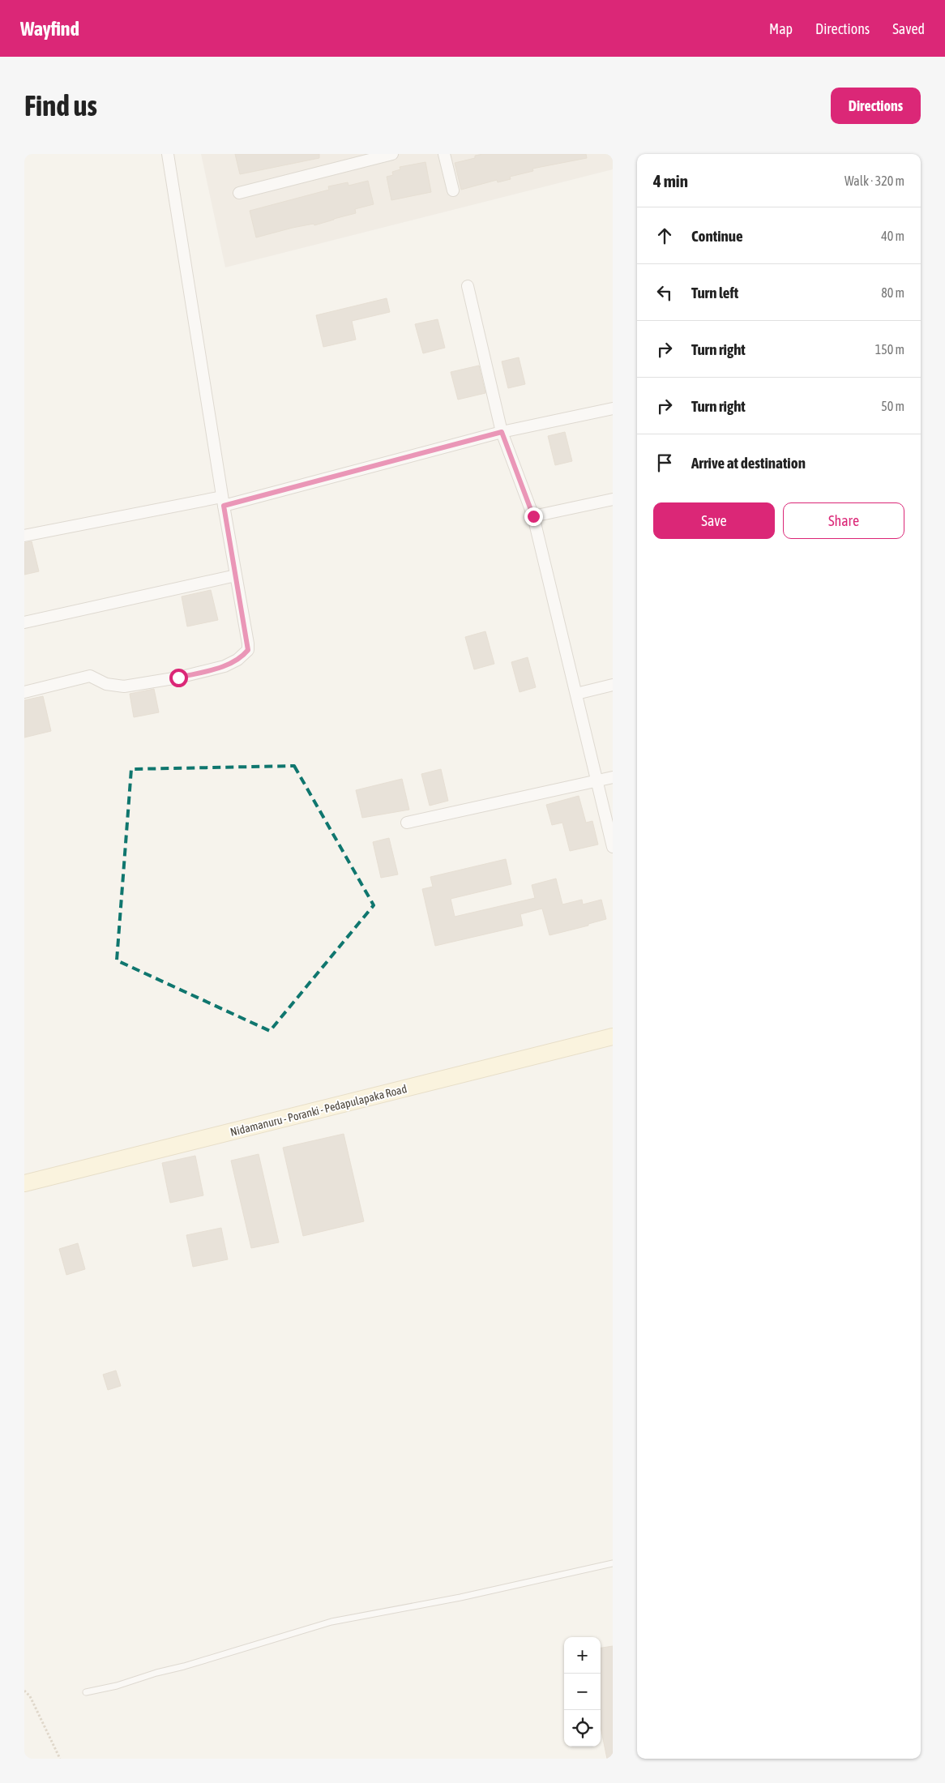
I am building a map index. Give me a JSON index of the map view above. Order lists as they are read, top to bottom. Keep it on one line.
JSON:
{"streets":{"main road":["Nidamanuru - Poranki - Pedapulapaka Road"]},"page":{"header":"Wayfind","nav":["Map","Directions","Saved"],"buttons":["Directions",["Save","Share"]],"title":"Find us","heading":["4 min","Walk · 320 m"],"list":[["Continue","40 m"],["Turn left","80 m"],["Turn right","150 m"],["Turn right","50 m"],"Arrive at destination"],"map_buttons":["+","−"]}}
